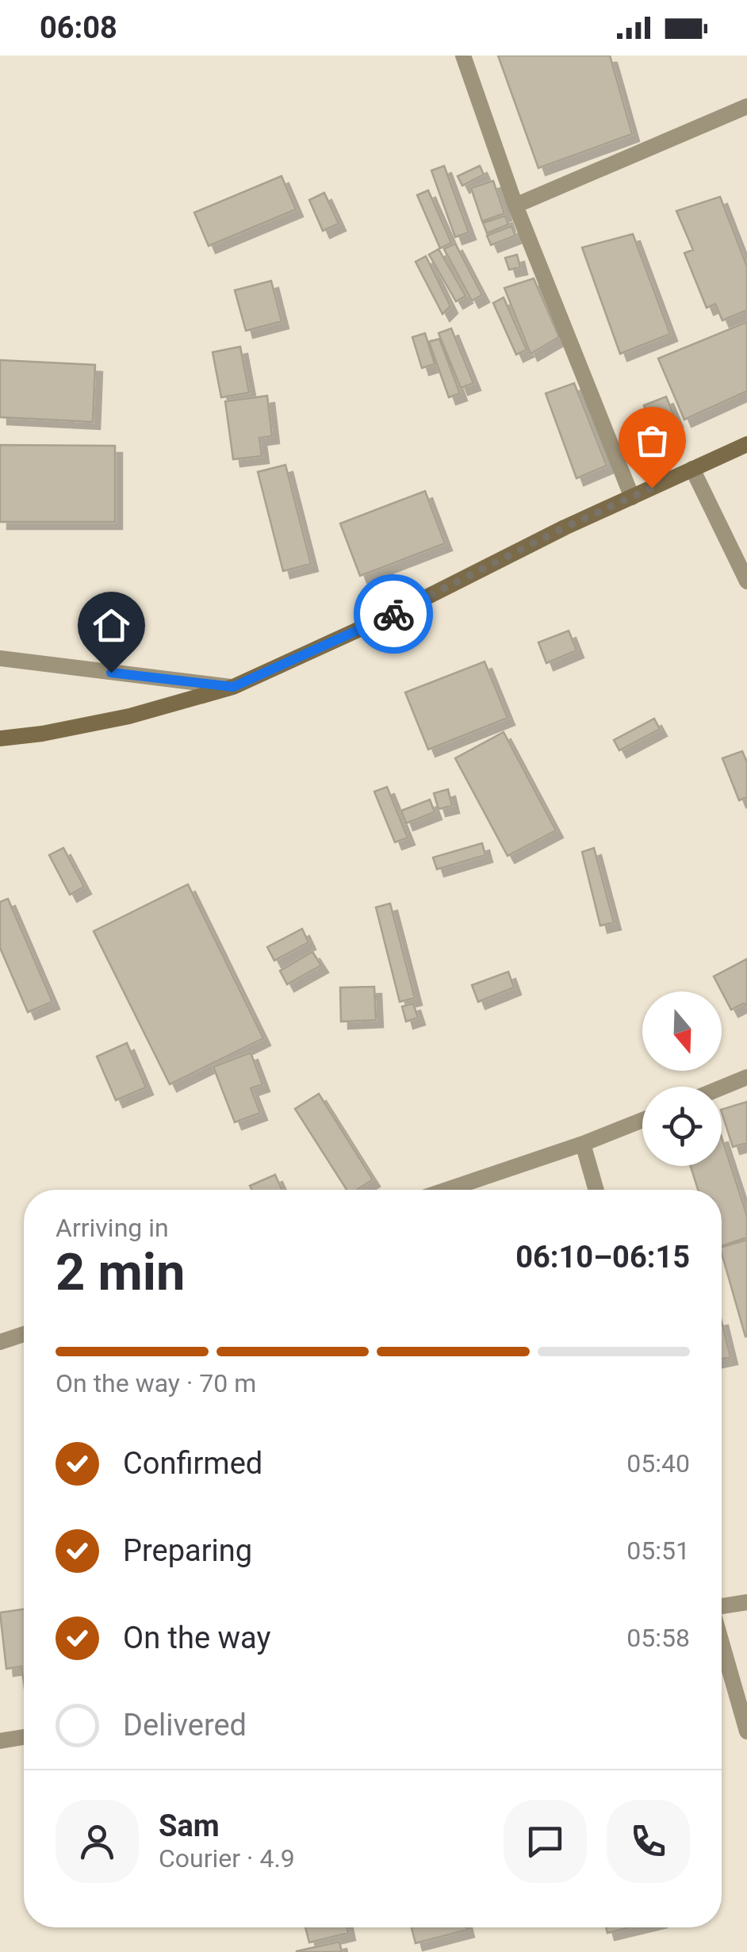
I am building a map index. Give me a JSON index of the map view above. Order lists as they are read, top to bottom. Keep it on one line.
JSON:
{"north":"bottom","page":{"status":"06:08","heading":["2 min","Arriving in","06:10–06:15"],"panel":["Sam","Courier · 4.9"],"bar":"On the way · 70 m","list":[["Confirmed","05:40"],["Preparing","05:51"],["On the way","05:58"],"Delivered"]}}
